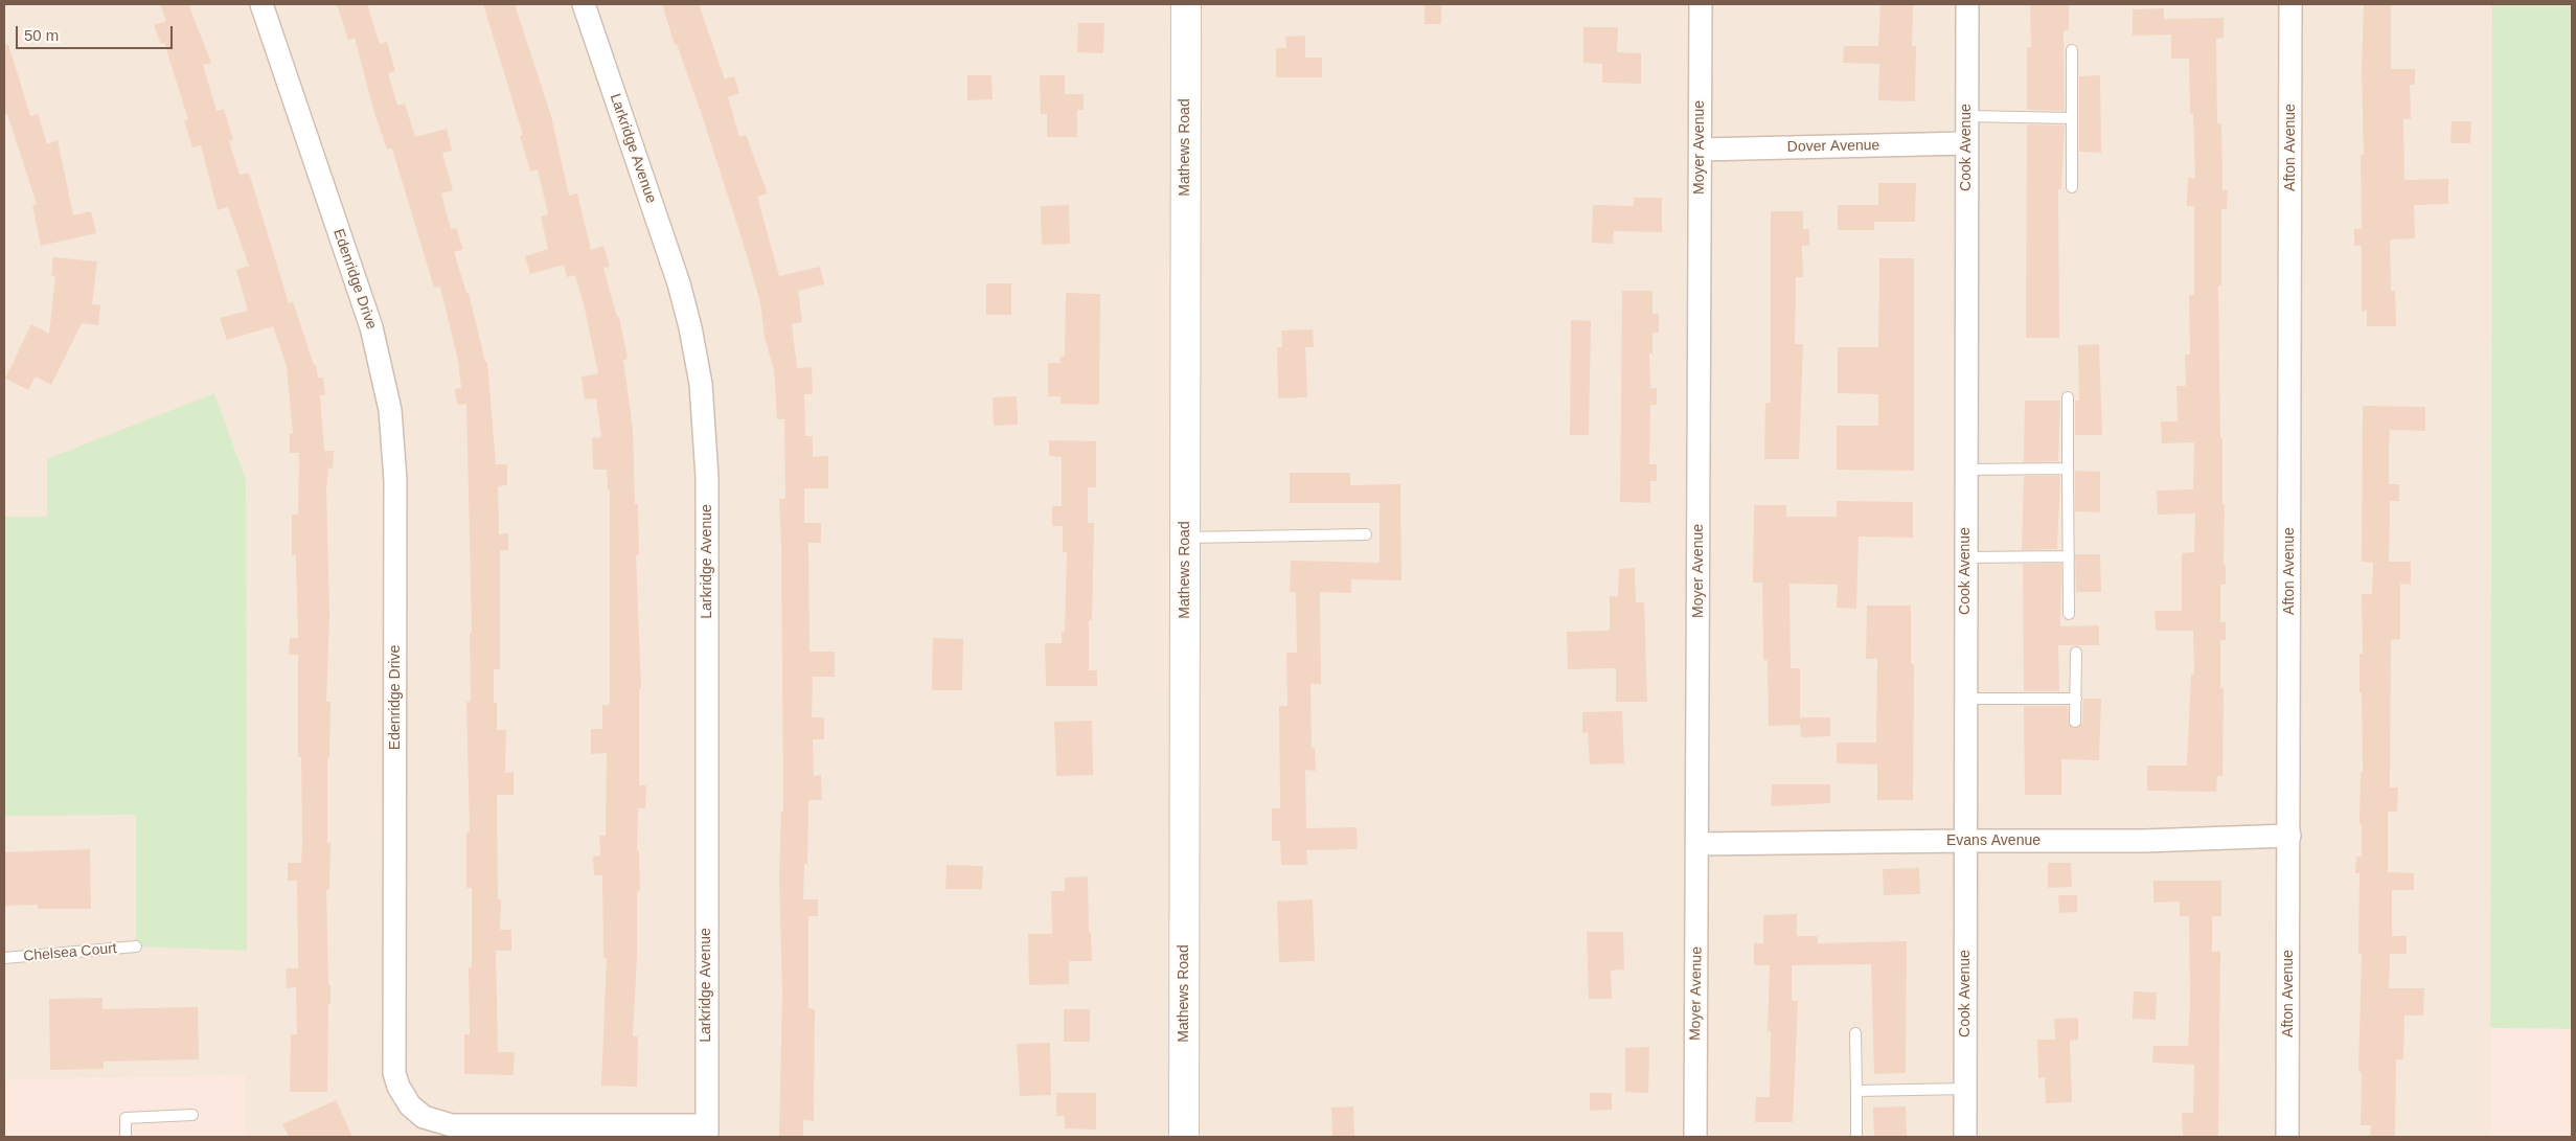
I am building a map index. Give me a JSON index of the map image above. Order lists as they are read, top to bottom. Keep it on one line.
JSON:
{"streets":{"street":["Dover Avenue","Mathews Road","Moyer Avenue","Cook Avenue","Afton Avenue","Larkridge Avenue","Edenridge Drive","Evans Avenue"],"lane":["Chelsea Court"]},"crossings":[["Dover Avenue","Moyer Avenue"],["Dover Avenue","Cook Avenue"],["Moyer Avenue","Evans Avenue"],["Cook Avenue","Evans Avenue"],["Afton Avenue","Evans Avenue"],["Larkridge Avenue","Edenridge Drive"]],"scale_bar":"50 m"}
